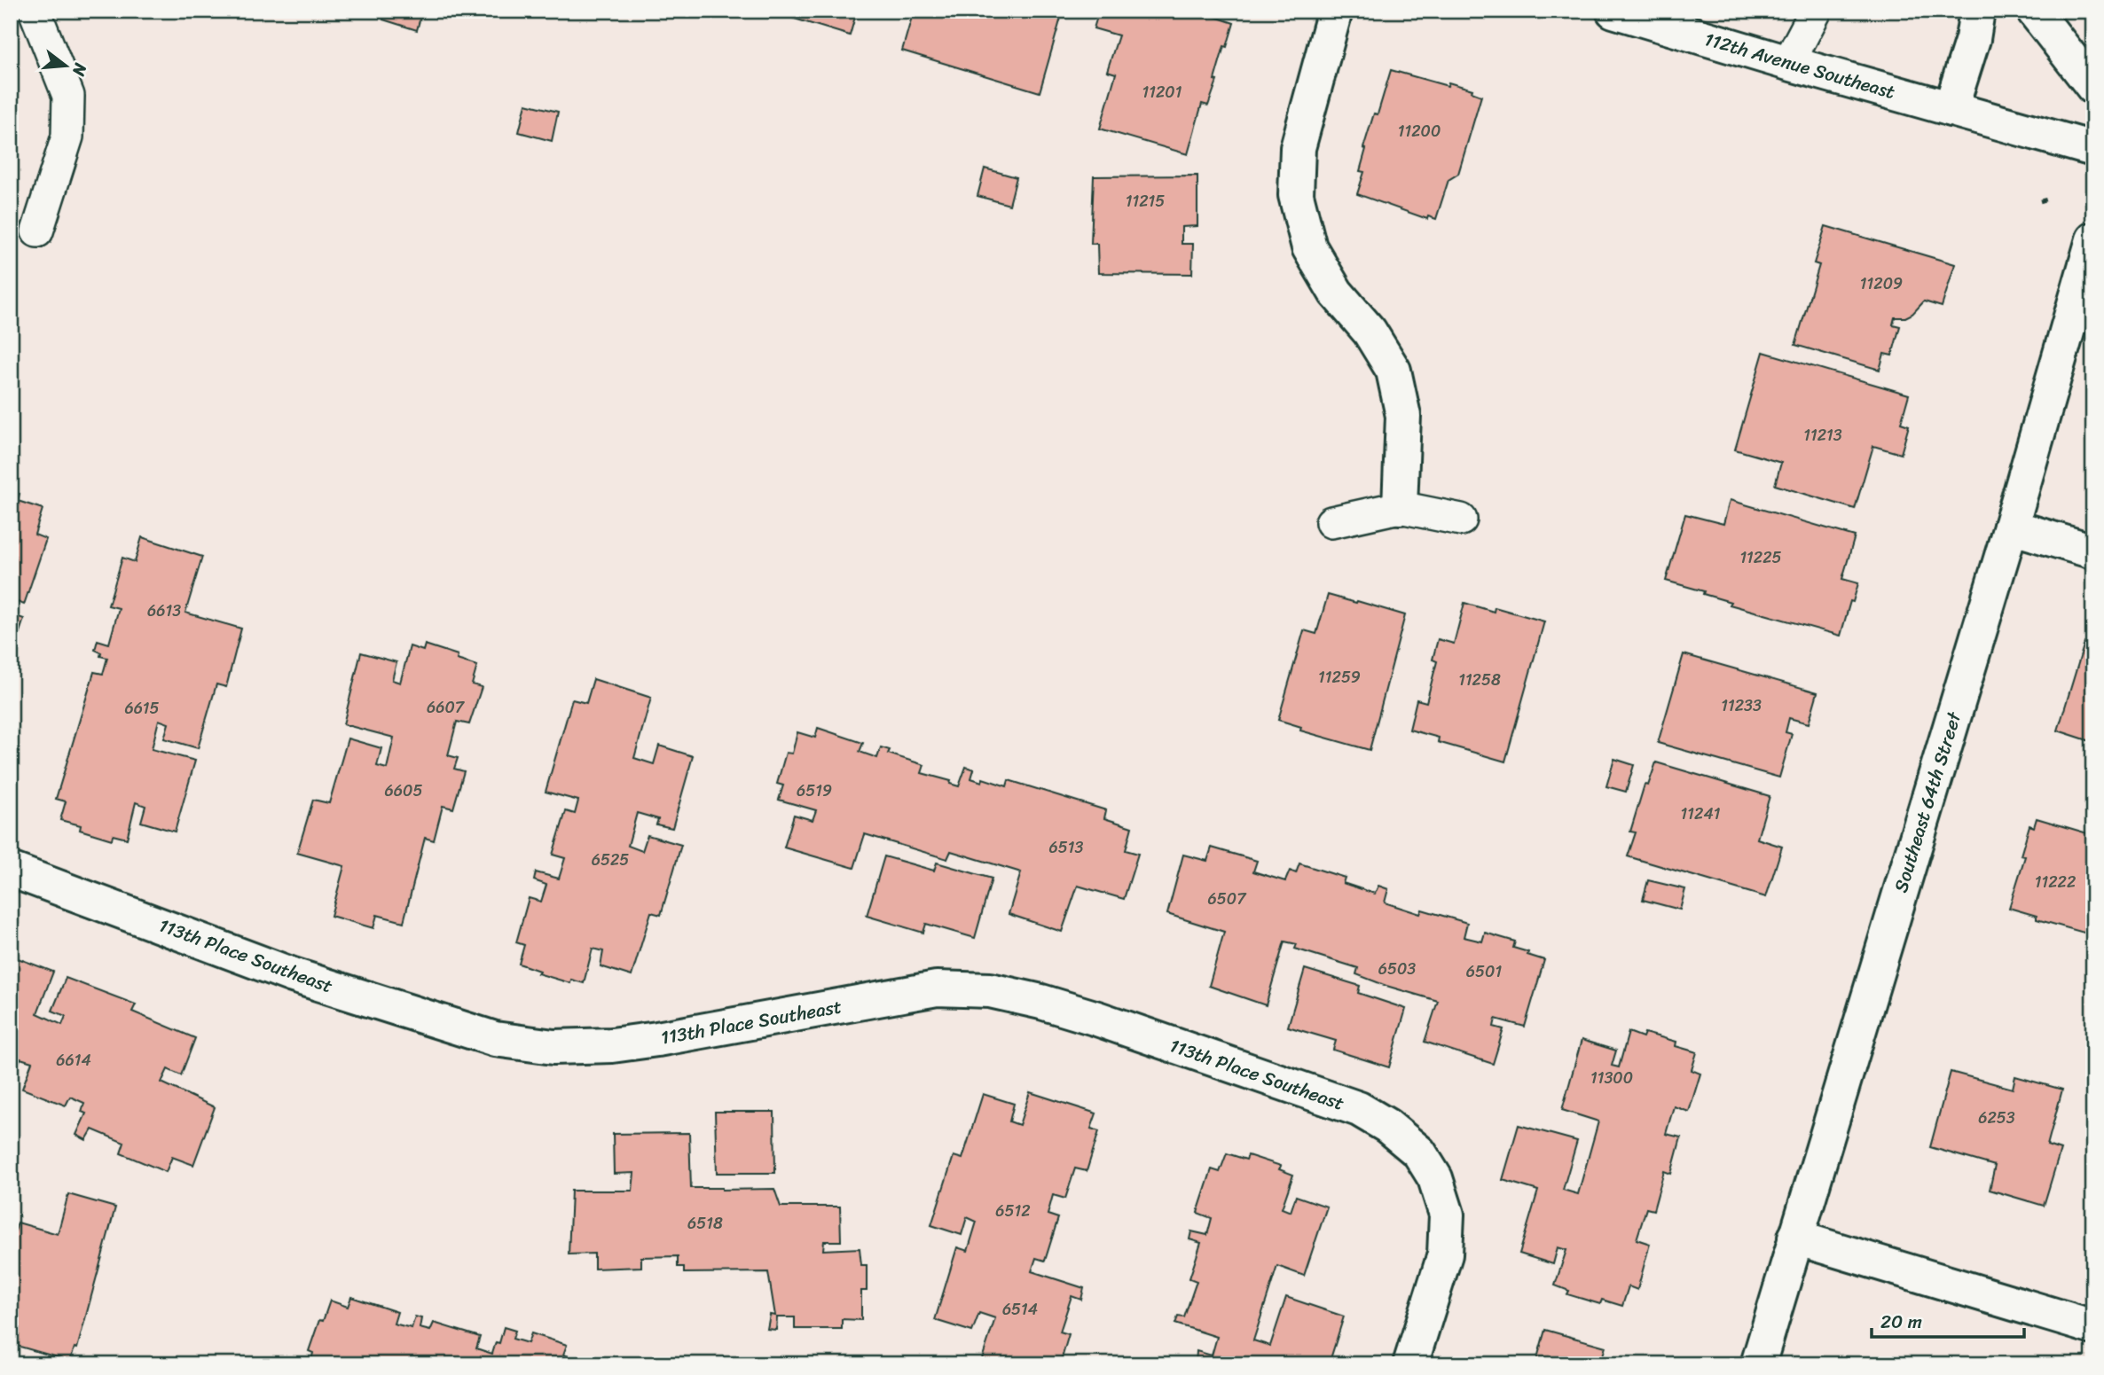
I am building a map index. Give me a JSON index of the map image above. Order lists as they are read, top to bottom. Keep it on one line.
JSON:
{"streets":{"street":["112th Avenue Southeast","Southeast 64th Street","113th Place Southeast"]},"house_numbers":["11201","11200","11215","11209","11213","11225","6613","11259","11258","11233","6607","6615","6605","6519","11241","6513","6525","11222","6507","6503","6501","6614","11300","6253","6512","6518","6514"],"scale_bar":"20 m","north":"right"}
